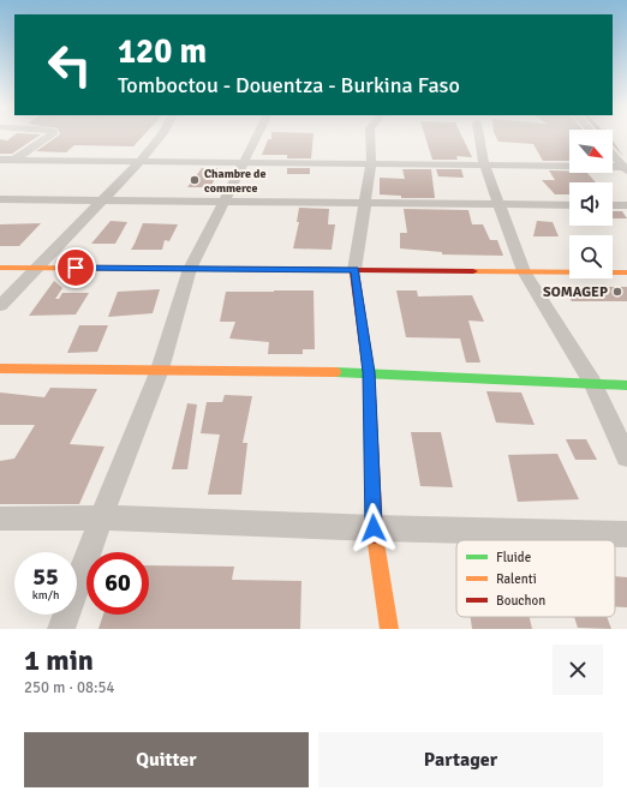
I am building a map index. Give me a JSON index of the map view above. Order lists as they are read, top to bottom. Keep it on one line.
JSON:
{"places":["Chambre de commerce","SOMAGEP"],"legend":["Fluide","Ralenti","Bouchon"],"north":"bottom right","page":{"turn":["120 m","Tomboctou - Douentza - Burkina Faso"],"speed":"55 km/h","limit":"60","heading":["1 min","250 m · 08:54"],"buttons":["Quitter","Partager"]}}
